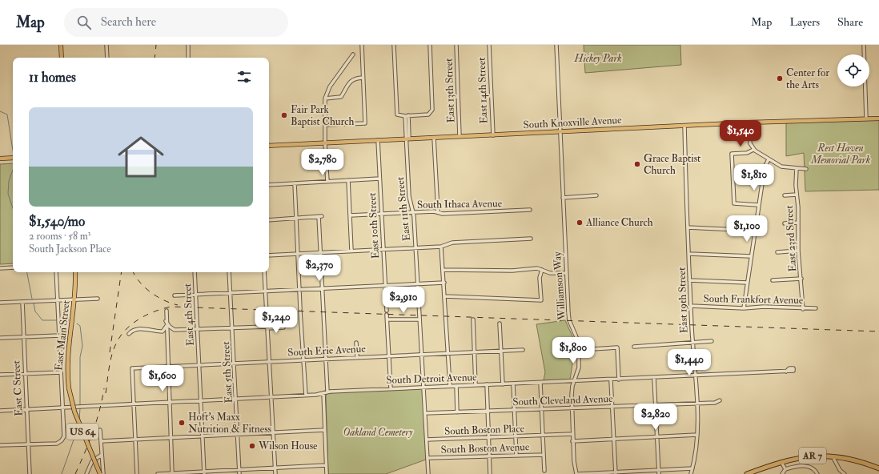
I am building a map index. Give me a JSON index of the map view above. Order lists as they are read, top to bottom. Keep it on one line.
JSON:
{"streets":{"highway":["AR 7"],"main road":["South Knoxville Avenue","East Main Street","US 64"],"street":["East 13th Street","East 14th Street","South Ithaca Avenue","East 11th Street","East 10th Street","East 23rd Street","Williamson Way","South Frankfort Avenue","East 19th Street","East 4th Street","South Erie Avenue","East 5th Street","South Detroit Avenue","East C Street","South Cleveland Avenue","South Boston Place","South Boston Avenue"]},"crossings":[["East 13th Street","South Knoxville Avenue"],["East 14th Street","South Knoxville Avenue"],["South Knoxville Avenue","East 11th Street"],["South Knoxville Avenue","East 10th Street"],["South Knoxville Avenue","Williamson Way"],["South Knoxville Avenue","East 19th Street"],["South Ithaca Avenue","East 11th Street"],["South Ithaca Avenue","East 10th Street"],["East 11th Street","South Erie Avenue"],["East 11th Street","South Detroit Avenue"],["East 11th Street","South Cleveland Avenue"],["East 11th Street","South Boston Place"],["East 11th Street","South Boston Avenue"],["East 23rd Street","South Frankfort Avenue"],["Williamson Way","South Detroit Avenue"],["Williamson Way","South Cleveland Avenue"],["Williamson Way","South Boston Place"],["South Frankfort Avenue","East 19th Street"],["East 19th Street","South Detroit Avenue"],["East 19th Street","South Cleveland Avenue"],["East 4th Street","South Erie Avenue"],["East 4th Street","South Detroit Avenue"],["South Erie Avenue","East 5th Street"],["South Erie Avenue","South Detroit Avenue"],["East 5th Street","South Detroit Avenue"],["South Detroit Avenue","East C Street"]],"parks":["Hickey Park","Rest Haven Memorial Park","Oakland Cemetery"],"places":["Center for the Arts","Fair Park Baptist Church","Grace Baptist Church","Alliance Church","Hoft's Maxx Nutrition & Fitness","Wilson House"],"page":{"header":"Map","search":"Search here","nav":["Map","Layers","Share"],"heading":"11 homes","list":[{"name":"$1,540/mo","note":"2 rooms · 58 m² · South Jackson Place"}],"price":["$1,540","$2,780","$1,810","$1,100","$2,370","$2,910","$1,240","$1,800","$1,440","$1,600","$2,820"]}}
